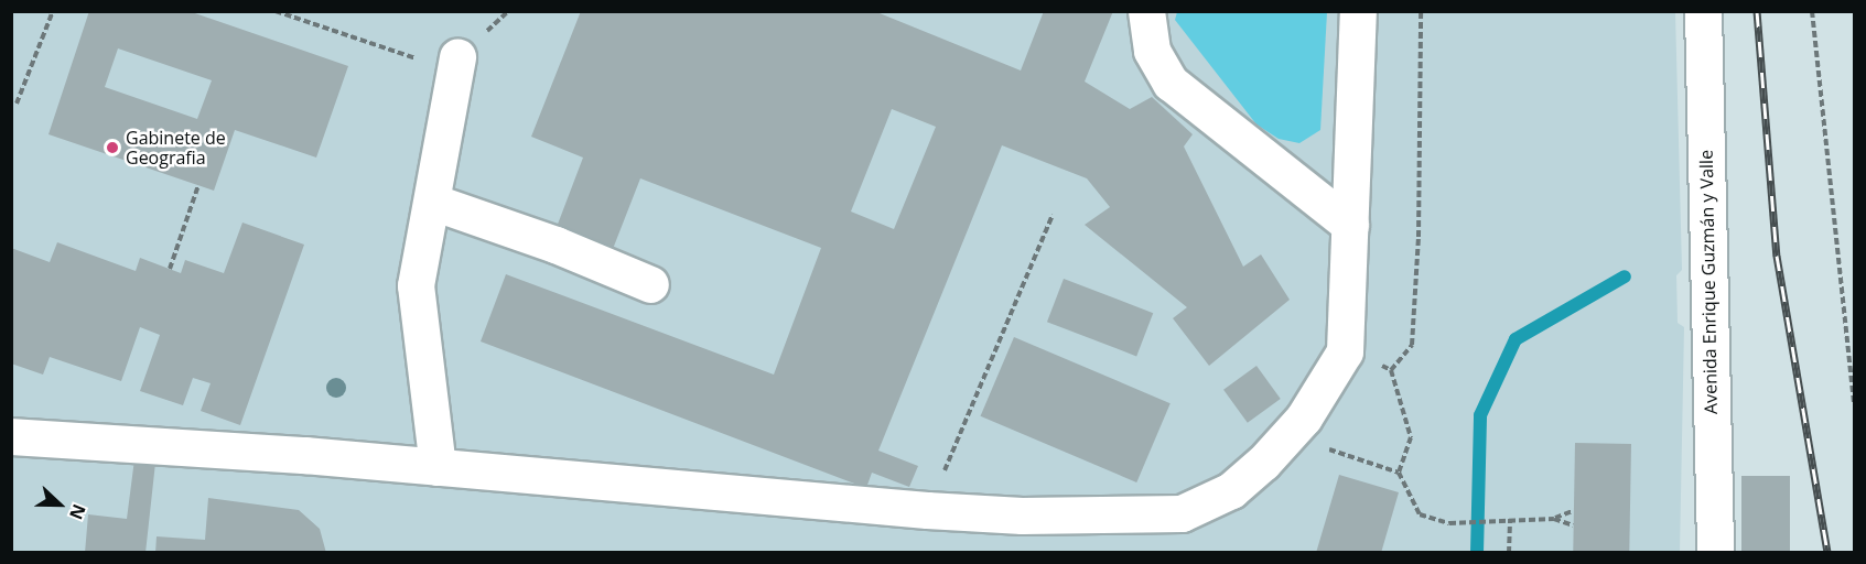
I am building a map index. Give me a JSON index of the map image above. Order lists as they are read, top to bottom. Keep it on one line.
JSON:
{"streets":{"street":["Avenida Enrique Guzmán y Valle"]},"places":["Gabinete de Geografia"],"north":"right"}
